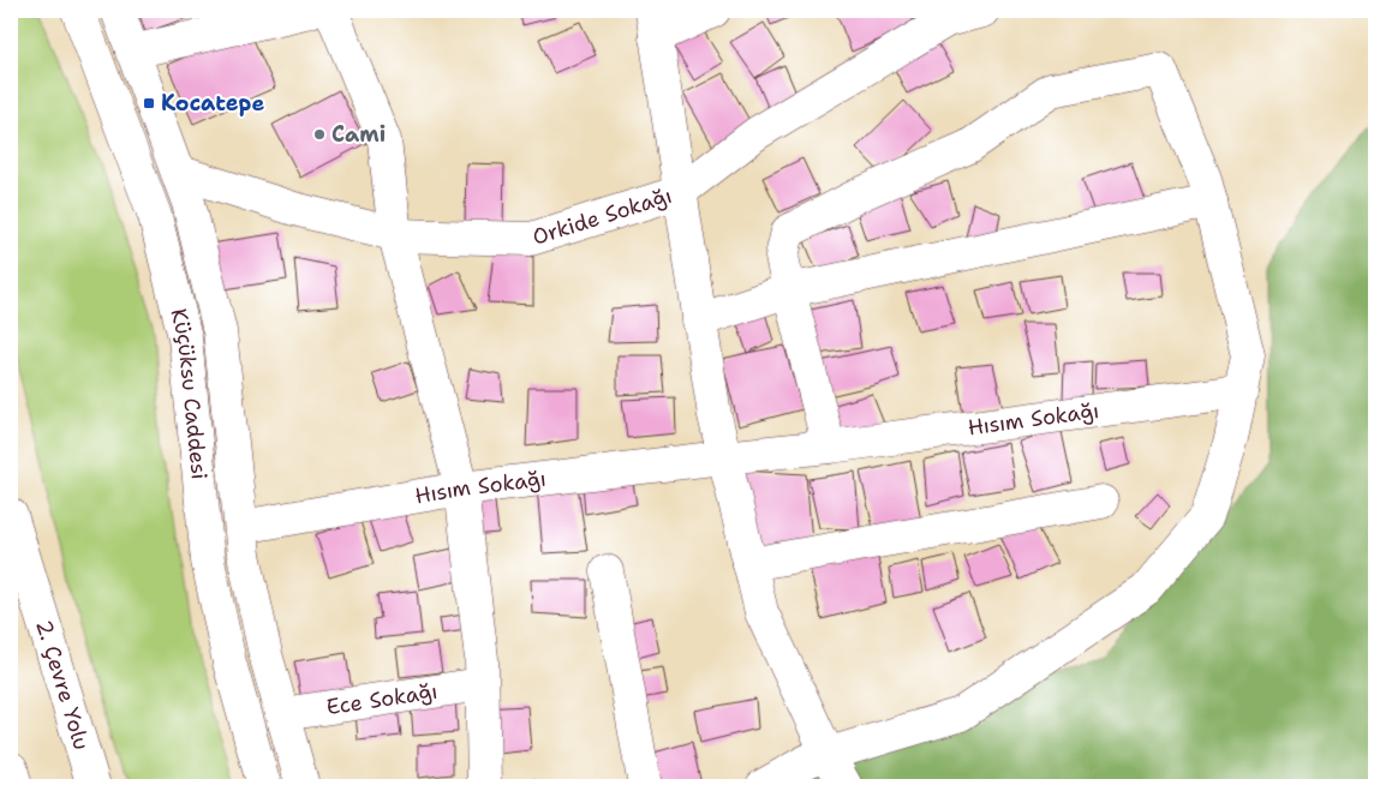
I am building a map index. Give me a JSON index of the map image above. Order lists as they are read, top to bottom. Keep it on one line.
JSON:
{"streets":{"main road":["Orkide Sokağı","Küçüksu Caddesi","Hısım Sokağı","2. Çevre Yolu","Ece Sokağı"]},"crossings":[["Orkide Sokağı","Küçüksu Caddesi"],["Küçüksu Caddesi","Hısım Sokağı"],["Küçüksu Caddesi","Ece Sokağı"]],"places":{"transit":["Kocatepe"],"other":["Cami"]}}
